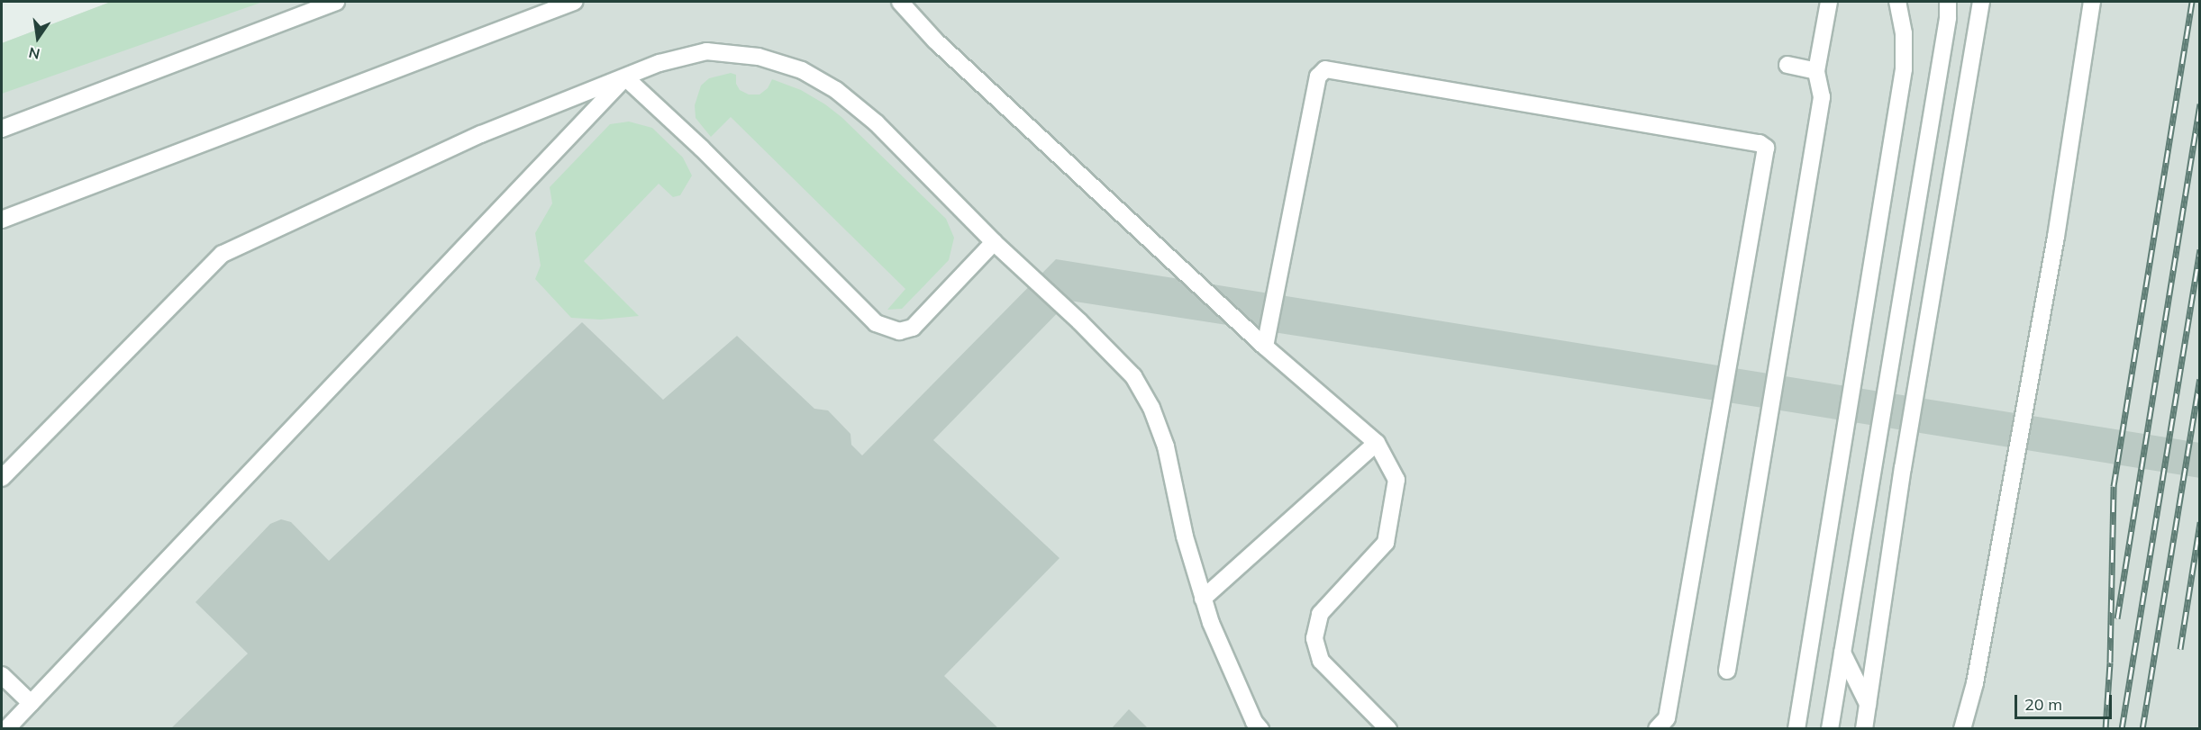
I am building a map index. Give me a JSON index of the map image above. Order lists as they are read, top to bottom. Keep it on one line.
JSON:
{"scale_bar":"20 m","north":"bottom"}
